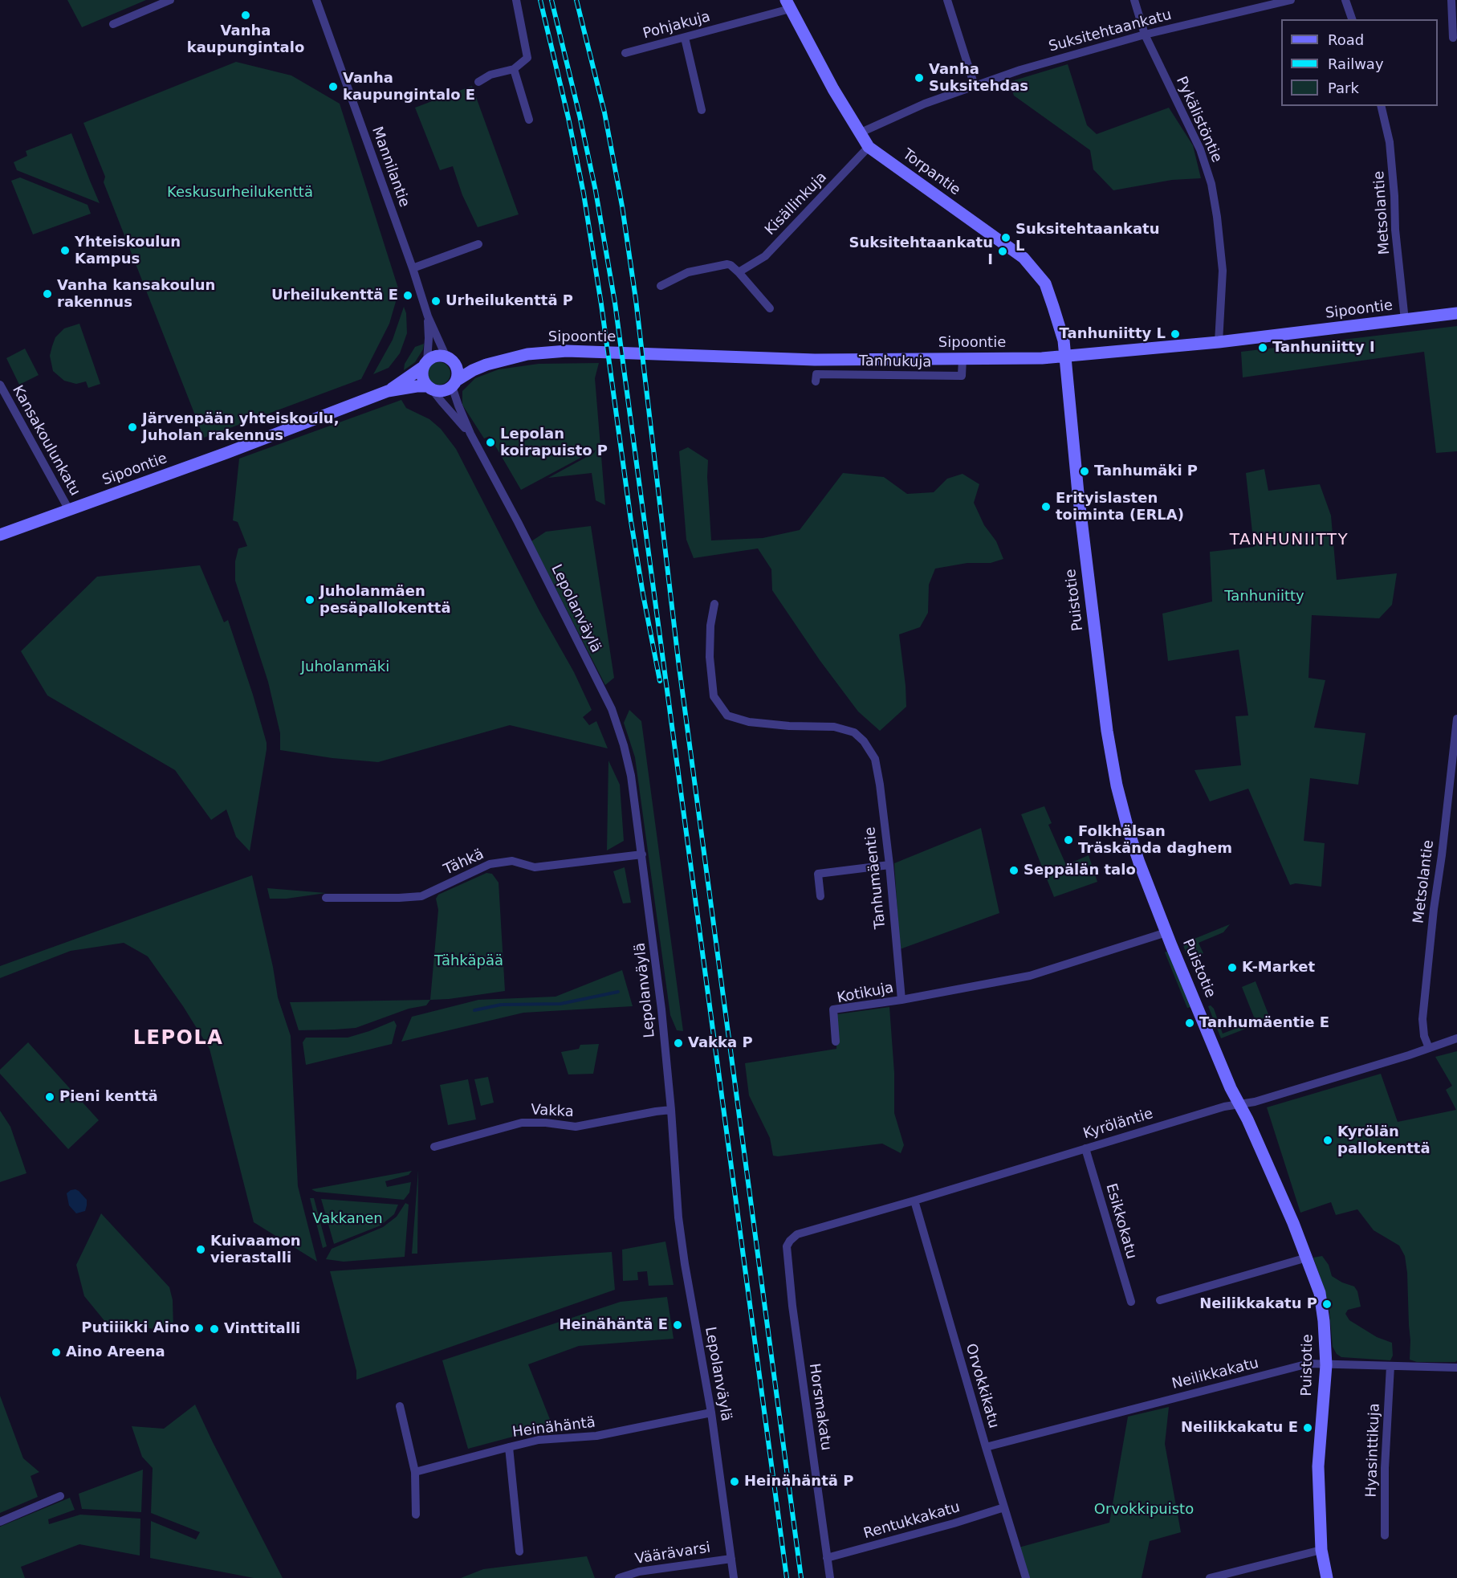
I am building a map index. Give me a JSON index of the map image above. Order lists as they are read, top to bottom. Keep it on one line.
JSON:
{"streets":{"street":["Pohjakuja","Suksitehtaankatu","Pykälistöntie","Mannilantie","Torpantie","Kisällinkuja","Metsolantie","Sipoontie","Tanhukuja","Kansakoulunkatu","Puistotie","Lepolanväylä","Tähkä","Tanhumäentie","Kotikuja","Vakka","Kyröläntie","Esikkokatu","Neilikkakatu","Orvokkikatu","Horsmakatu","Heinähäntä","Hyasinttikuja","Rentukkakatu","Väärävarsi"]},"crossings":[["Pohjakuja","Torpantie"],["Suksitehtaankatu","Pykälistöntie"],["Suksitehtaankatu","Torpantie"],["Pykälistöntie","Sipoontie"],["Mannilantie","Sipoontie"],["Mannilantie","Lepolanväylä"],["Torpantie","Kisällinkuja"],["Torpantie","Sipoontie"],["Torpantie","Puistotie"],["Metsolantie","Sipoontie"],["Metsolantie","Kyröläntie"],["Sipoontie","Tanhukuja"],["Sipoontie","Kansakoulunkatu"],["Sipoontie","Puistotie"],["Sipoontie","Lepolanväylä"],["Puistotie","Kyröläntie"],["Puistotie","Neilikkakatu"],["Lepolanväylä","Tähkä"],["Lepolanväylä","Vakka"],["Lepolanväylä","Heinähäntä"],["Lepolanväylä","Väärävarsi"],["Tanhumäentie","Kotikuja"],["Kyröläntie","Esikkokatu"],["Kyröläntie","Orvokkikatu"],["Kyröläntie","Horsmakatu"],["Neilikkakatu","Orvokkikatu"],["Neilikkakatu","Hyasinttikuja"],["Orvokkikatu","Rentukkakatu"],["Horsmakatu","Rentukkakatu"]],"districts":["TANHUNIITTY","LEPOLA"],"parks":["Keskusurheilukenttä","Tanhuniitty","Juholanmäki","Tähkäpää","Vakkanen","Orvokkipuisto"],"places":["Vanha kaupungintalo","Vanha Suksitehdas","Vanha kaupungintalo E","Suksitehtaankatu L","Yhteiskoulun Kampus","Suksitehtaankatu I","Vanha kansakoulun rakennus","Urheilukenttä E","Urheilukenttä P","Tanhuniitty L","Tanhuniitty I","Järvenpään yhteiskoulu, Juholan rakennus","Lepolan koirapuisto P","Tanhumäki P","Erityislasten toiminta (ERLA)","Juholanmäen pesäpallokenttä","Folkhälsan Träskända daghem","Seppälän talo","K-Market","Tanhumäentie E","Vakka P","Pieni kenttä","Kyrölän pallokenttä","Kuivaamon vierastalli","Neilikkakatu P","Heinähäntä E","Putiiikki Aino","Vinttitalli","Aino Areena","Neilikkakatu E","Heinähäntä P"],"legend":["Road","Railway","Park"]}
